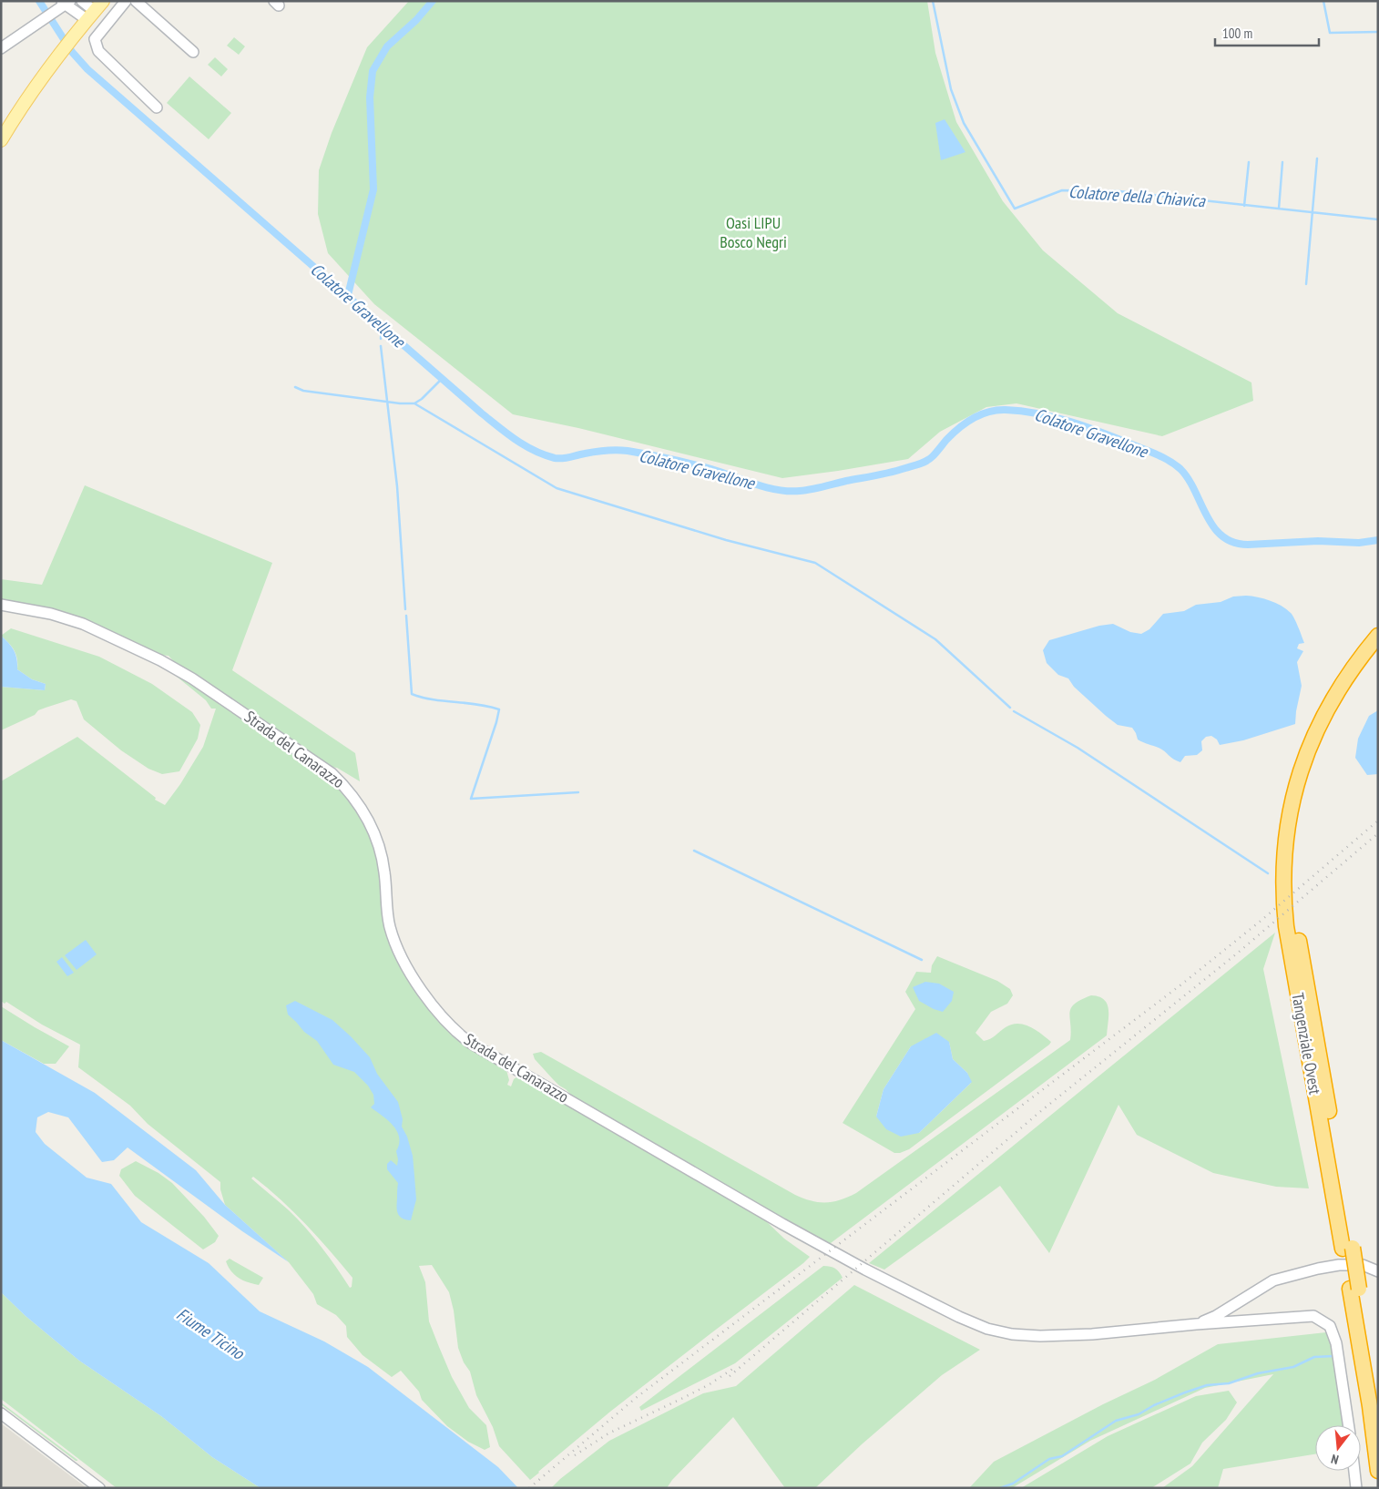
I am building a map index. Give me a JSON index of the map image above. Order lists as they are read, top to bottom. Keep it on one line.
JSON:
{"streets":{"highway":["Tangenziale Ovest"],"street":["Strada del Canarazzo"]},"water":["Colatore della Chiavica","Colatore Gravellone","Fiume Ticino"],"parks":["Oasi LIPU Bosco Negri"],"scale_bar":"100 m","north":"bottom"}
